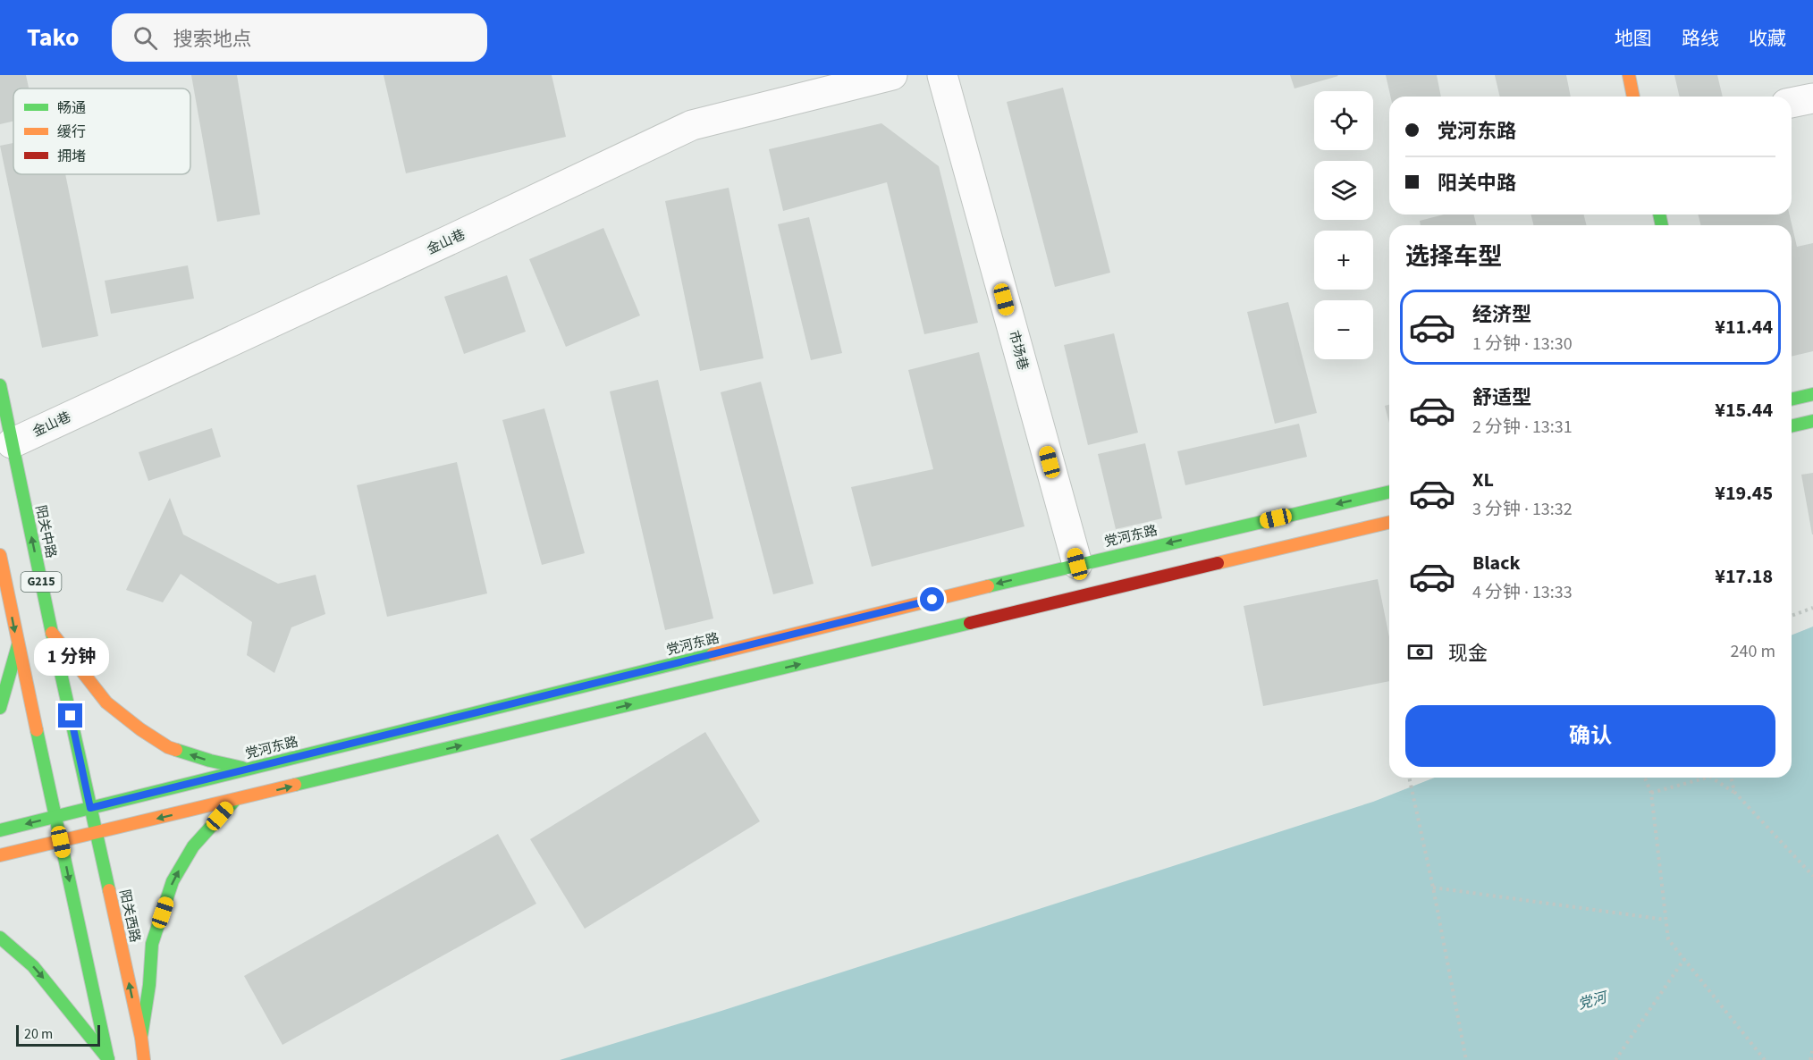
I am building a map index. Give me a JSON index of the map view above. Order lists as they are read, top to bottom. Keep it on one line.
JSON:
{"streets":{"main road":["阳关中路","党河东路","G215","阳关西路"],"street":["金山巷","市场巷"]},"crossings":[["金山巷","阳关中路"],["市场巷","党河东路"],["阳关中路","阳关西路"],["党河东路","G215"],["党河东路","阳关西路"]],"water":["党河"],"legend":["畅通","缓行","拥堵"],"scale_bar":"20 m","page":{"header":"Tako","search":"搜索地点","nav":["地图","路线","收藏"],"map_buttons":["+","−"],"banner":["党河东路","阳关中路"],"heading":"选择车型","list":[{"name":"经济型","note":"1 分钟 · 13:30","value":"¥11.44"},{"name":"舒适型","note":"2 分钟 · 13:31","value":"¥15.44"},{"name":"XL","note":"3 分钟 · 13:32","value":"¥19.45"},{"name":"Black","note":"4 分钟 · 13:33","value":"¥17.18"}],"pay":["现金","240 m"],"bubble":"1 分钟","buttons":"确认","scale":"20 m"}}
